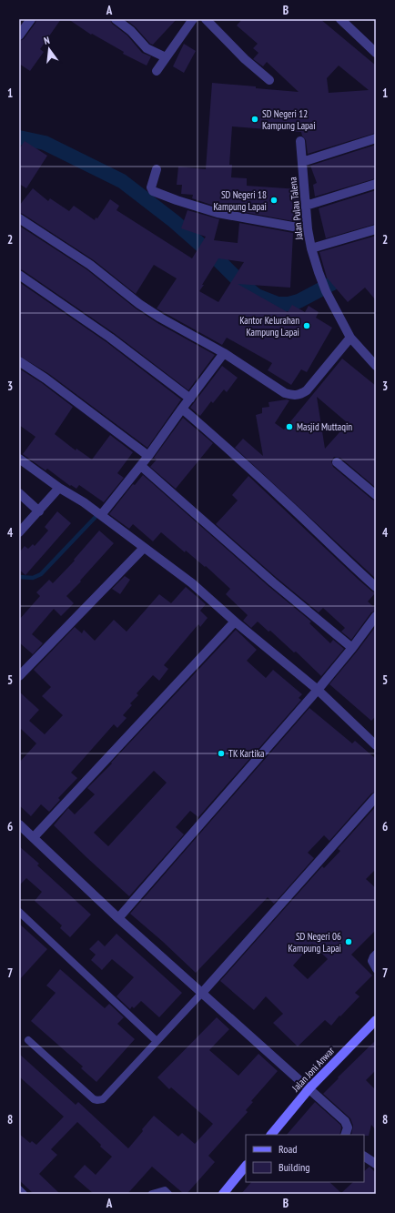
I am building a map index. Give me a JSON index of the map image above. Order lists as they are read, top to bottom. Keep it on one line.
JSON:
{"streets":{"main road":["Jalan Joni Anwar"],"street":["Jalan Pulau Talena"]},"places":["SD Negeri 12 Kampung Lapai","SD Negeri 18 Kampung Lapai","Kantor Kelurahan Kampung Lapai","Masjid Muttaqin","TK Kartika","SD Negeri 06 Kampung Lapai"],"legend":["Road","Building"],"north":"top","grid":{"columns":["A","B"],"rows":["1","2","3","4","5","6","7","8"]}}
